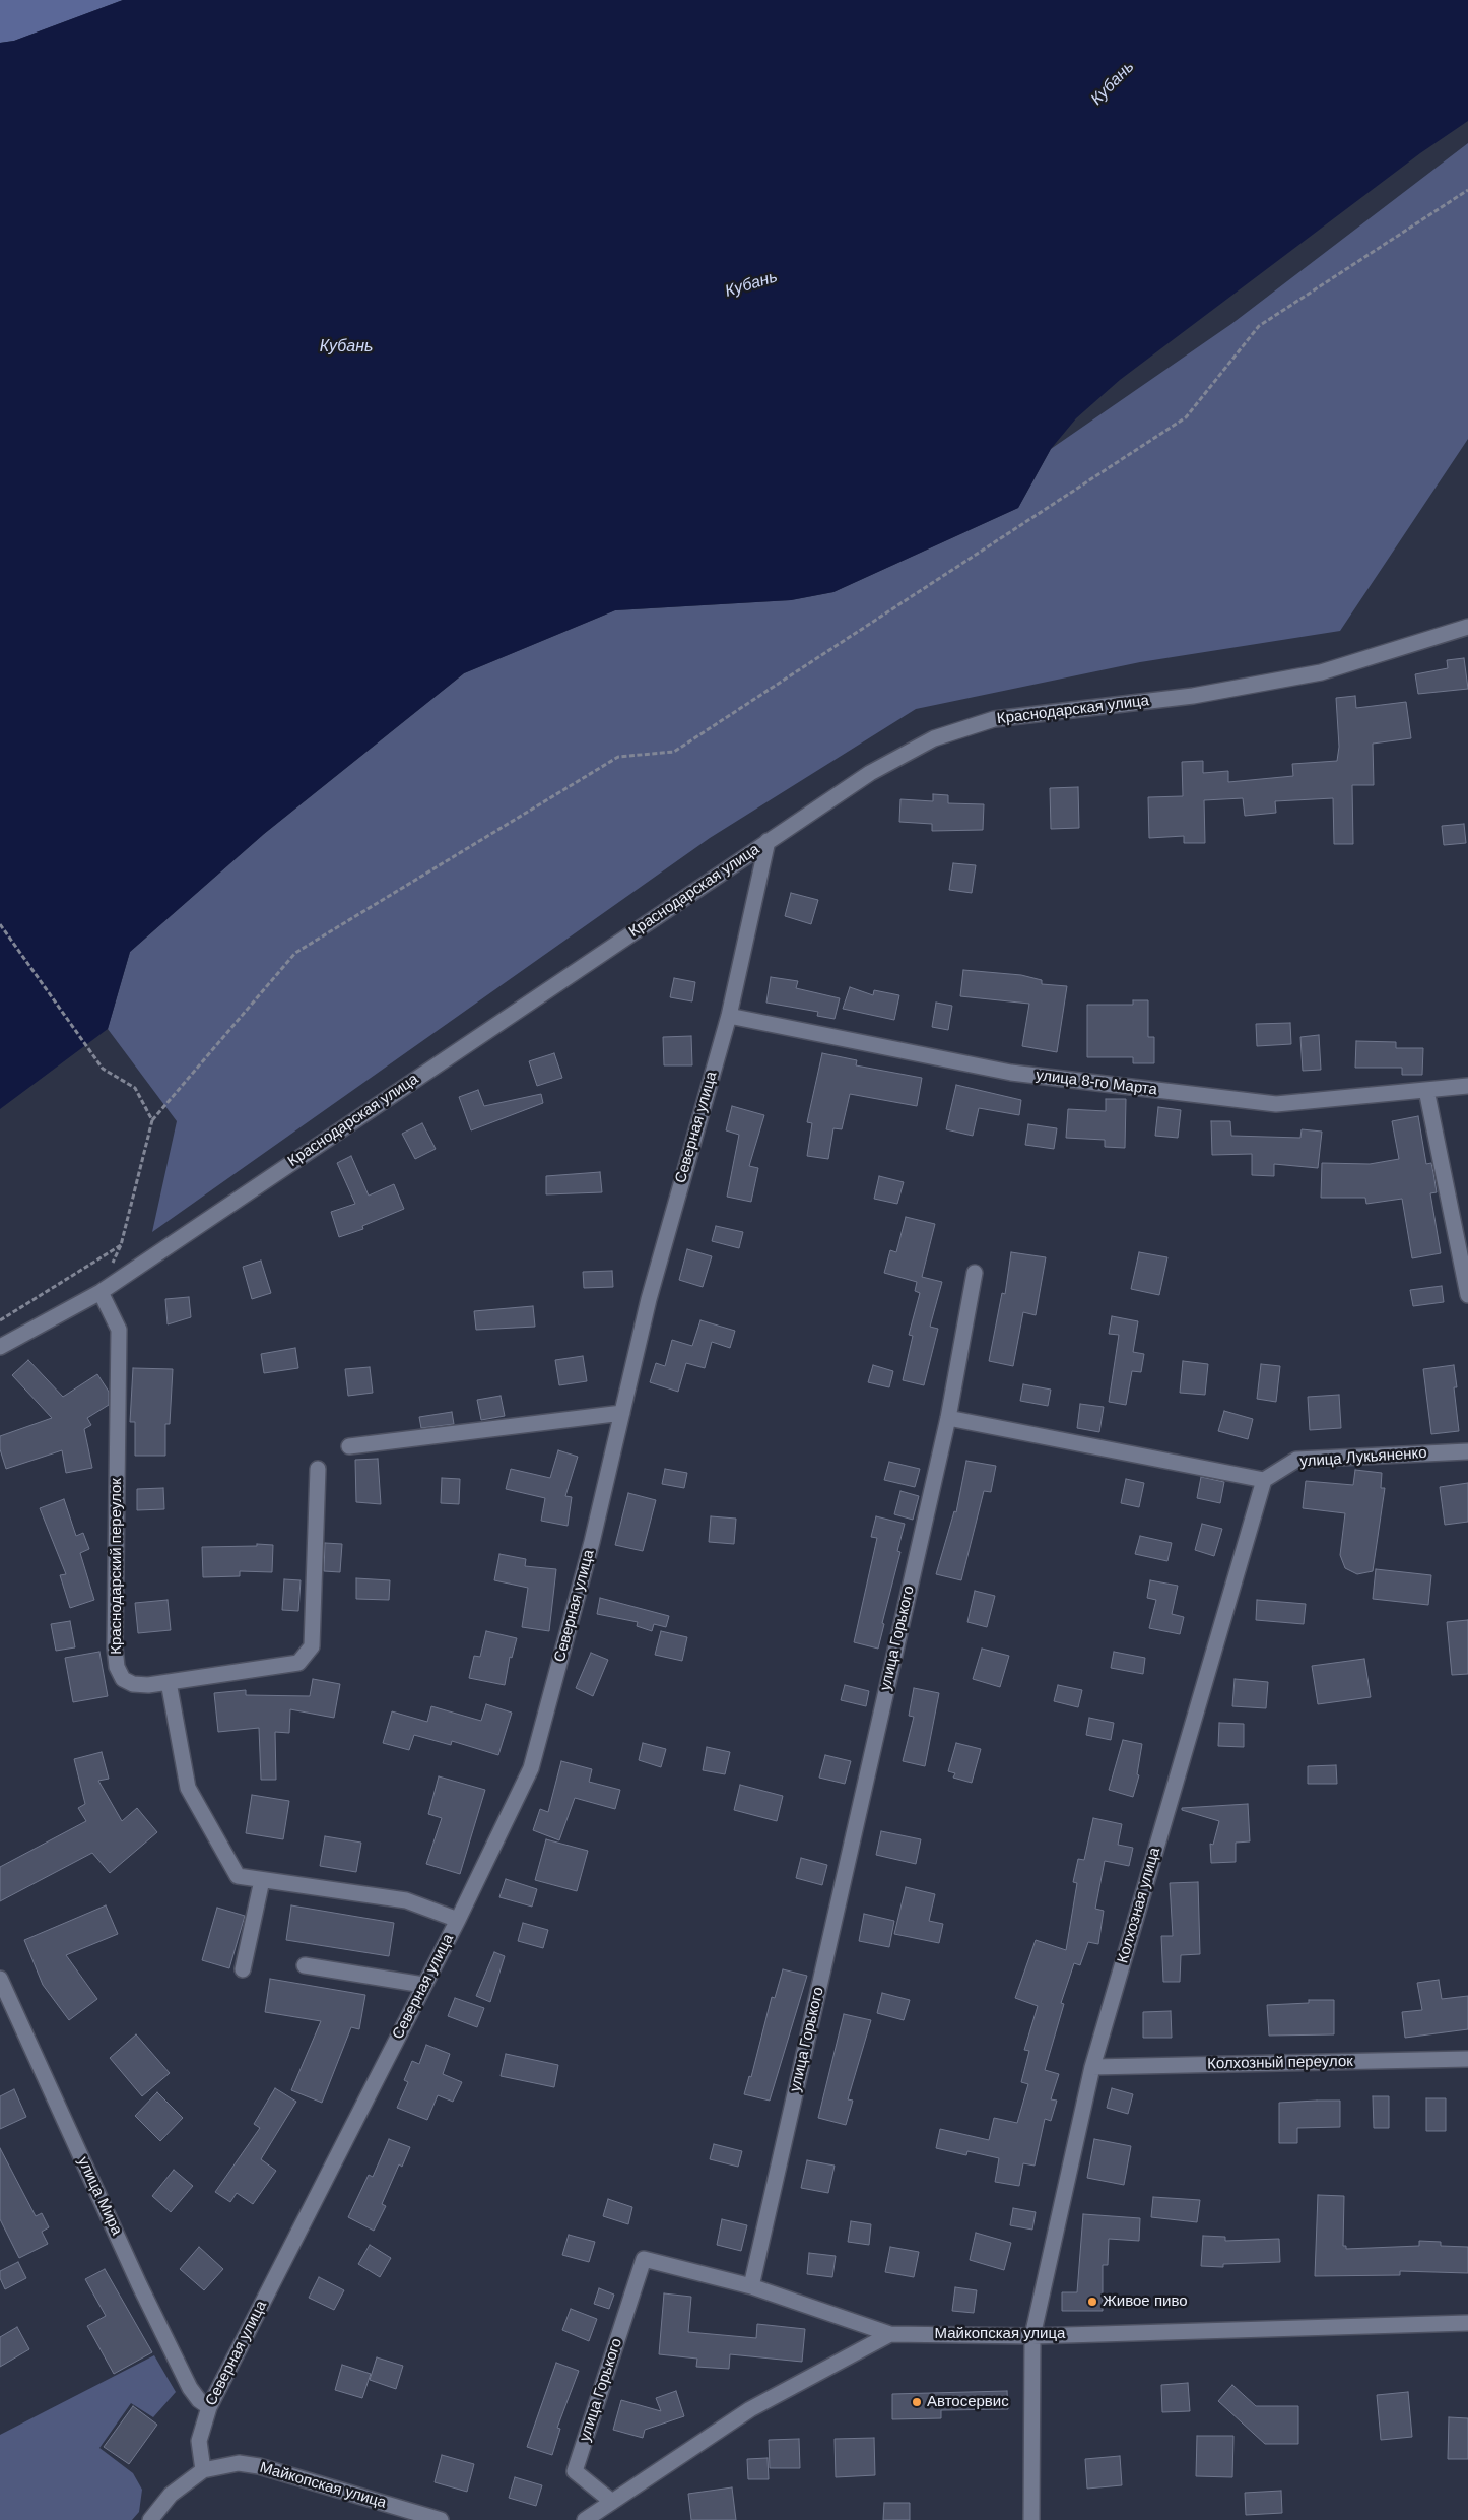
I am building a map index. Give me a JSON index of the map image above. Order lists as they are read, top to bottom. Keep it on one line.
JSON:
{"streets":{"street":["Краснодарская улица","улица 8-го Марта","Северная улица","улица Лукьяненко","Краснодарский переулок","улица Горького","Колхозная улица","Колхозный переулок","улица Мира","Майкопская улица"]},"crossings":[["Краснодарская улица","Северная улица"],["Краснодарская улица","Краснодарский переулок"],["улица 8-го Марта","Северная улица"],["Северная улица","улица Мира"],["Северная улица","Майкопская улица"],["улица Лукьяненко","Колхозная улица"],["улица Горького","Майкопская улица"],["Колхозная улица","Колхозный переулок"],["Колхозная улица","Майкопская улица"]],"water":["Кубань"],"places":["Живое пиво","Автосервис"]}
